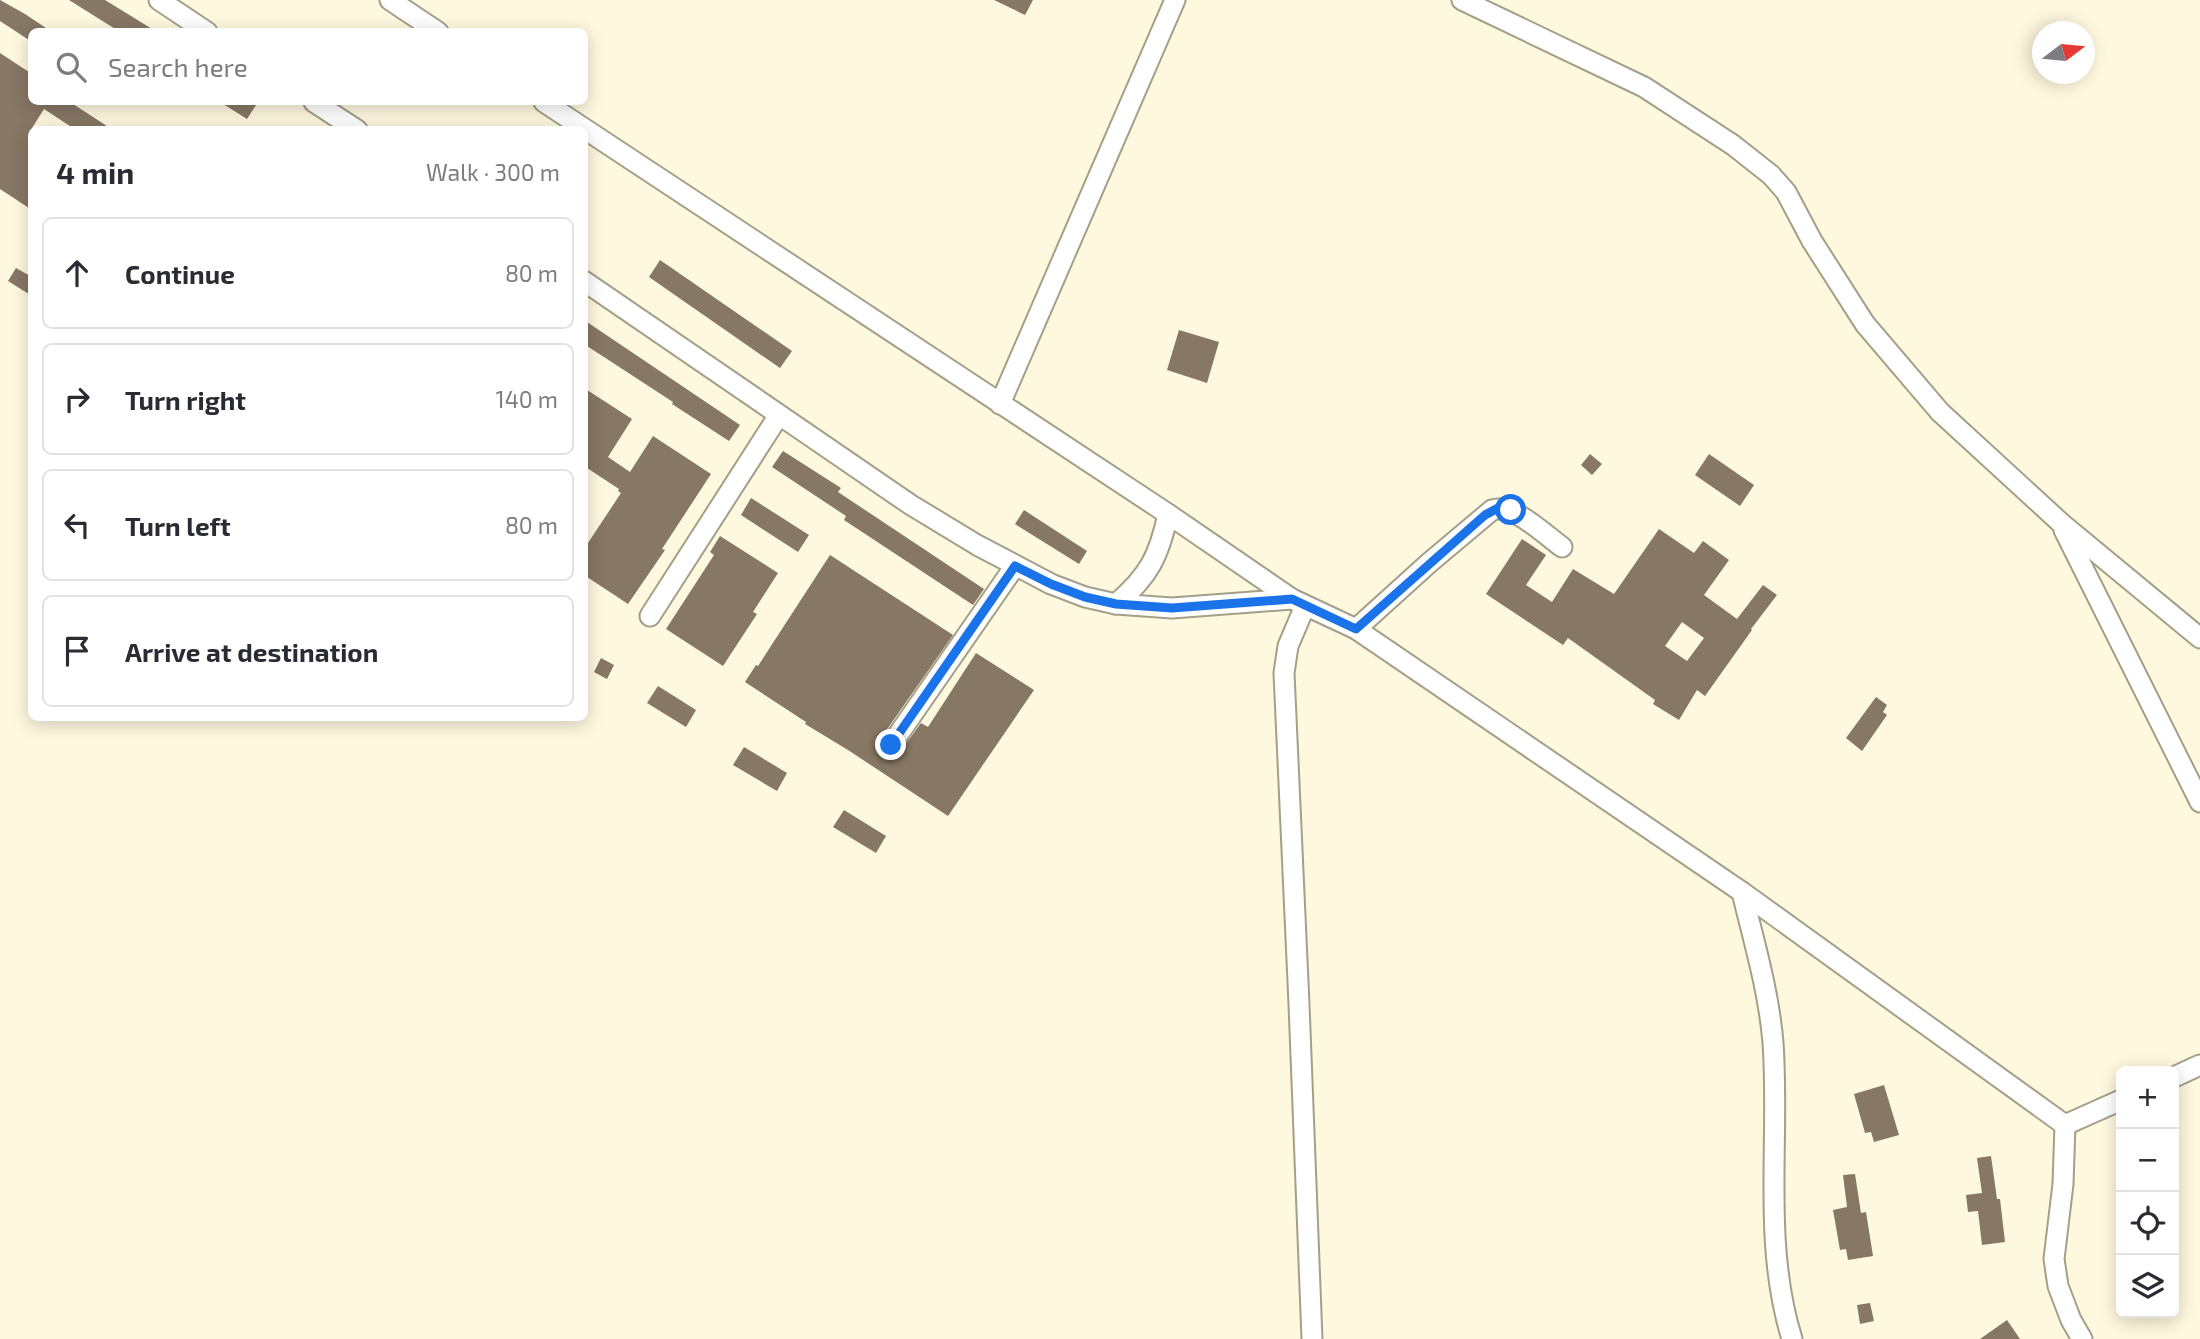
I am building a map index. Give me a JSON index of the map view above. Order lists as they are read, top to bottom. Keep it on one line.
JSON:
{"north":"right","page":{"search":"Search here","heading":["4 min","Walk · 300 m"],"list":[["Continue","80 m"],["Turn right","140 m"],["Turn left","80 m"],"Arrive at destination"],"map_buttons":["+","−"]}}
